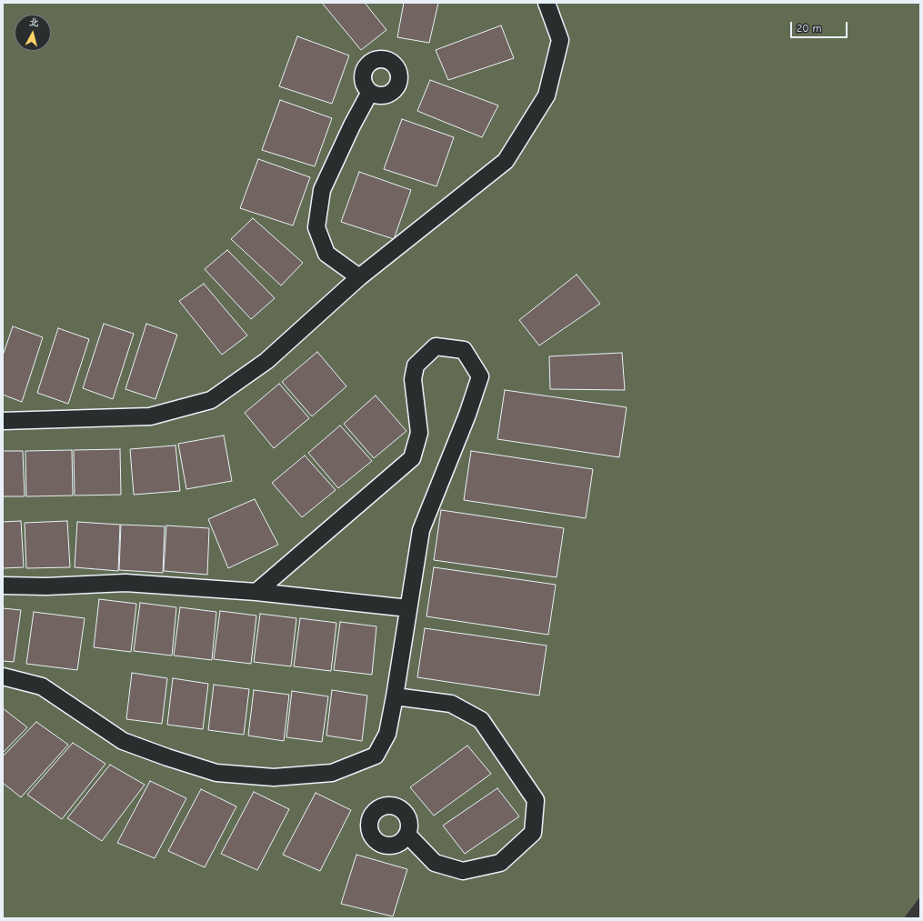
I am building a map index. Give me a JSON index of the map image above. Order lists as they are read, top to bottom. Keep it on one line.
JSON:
{"scale_bar":"20 m","north":"top"}
